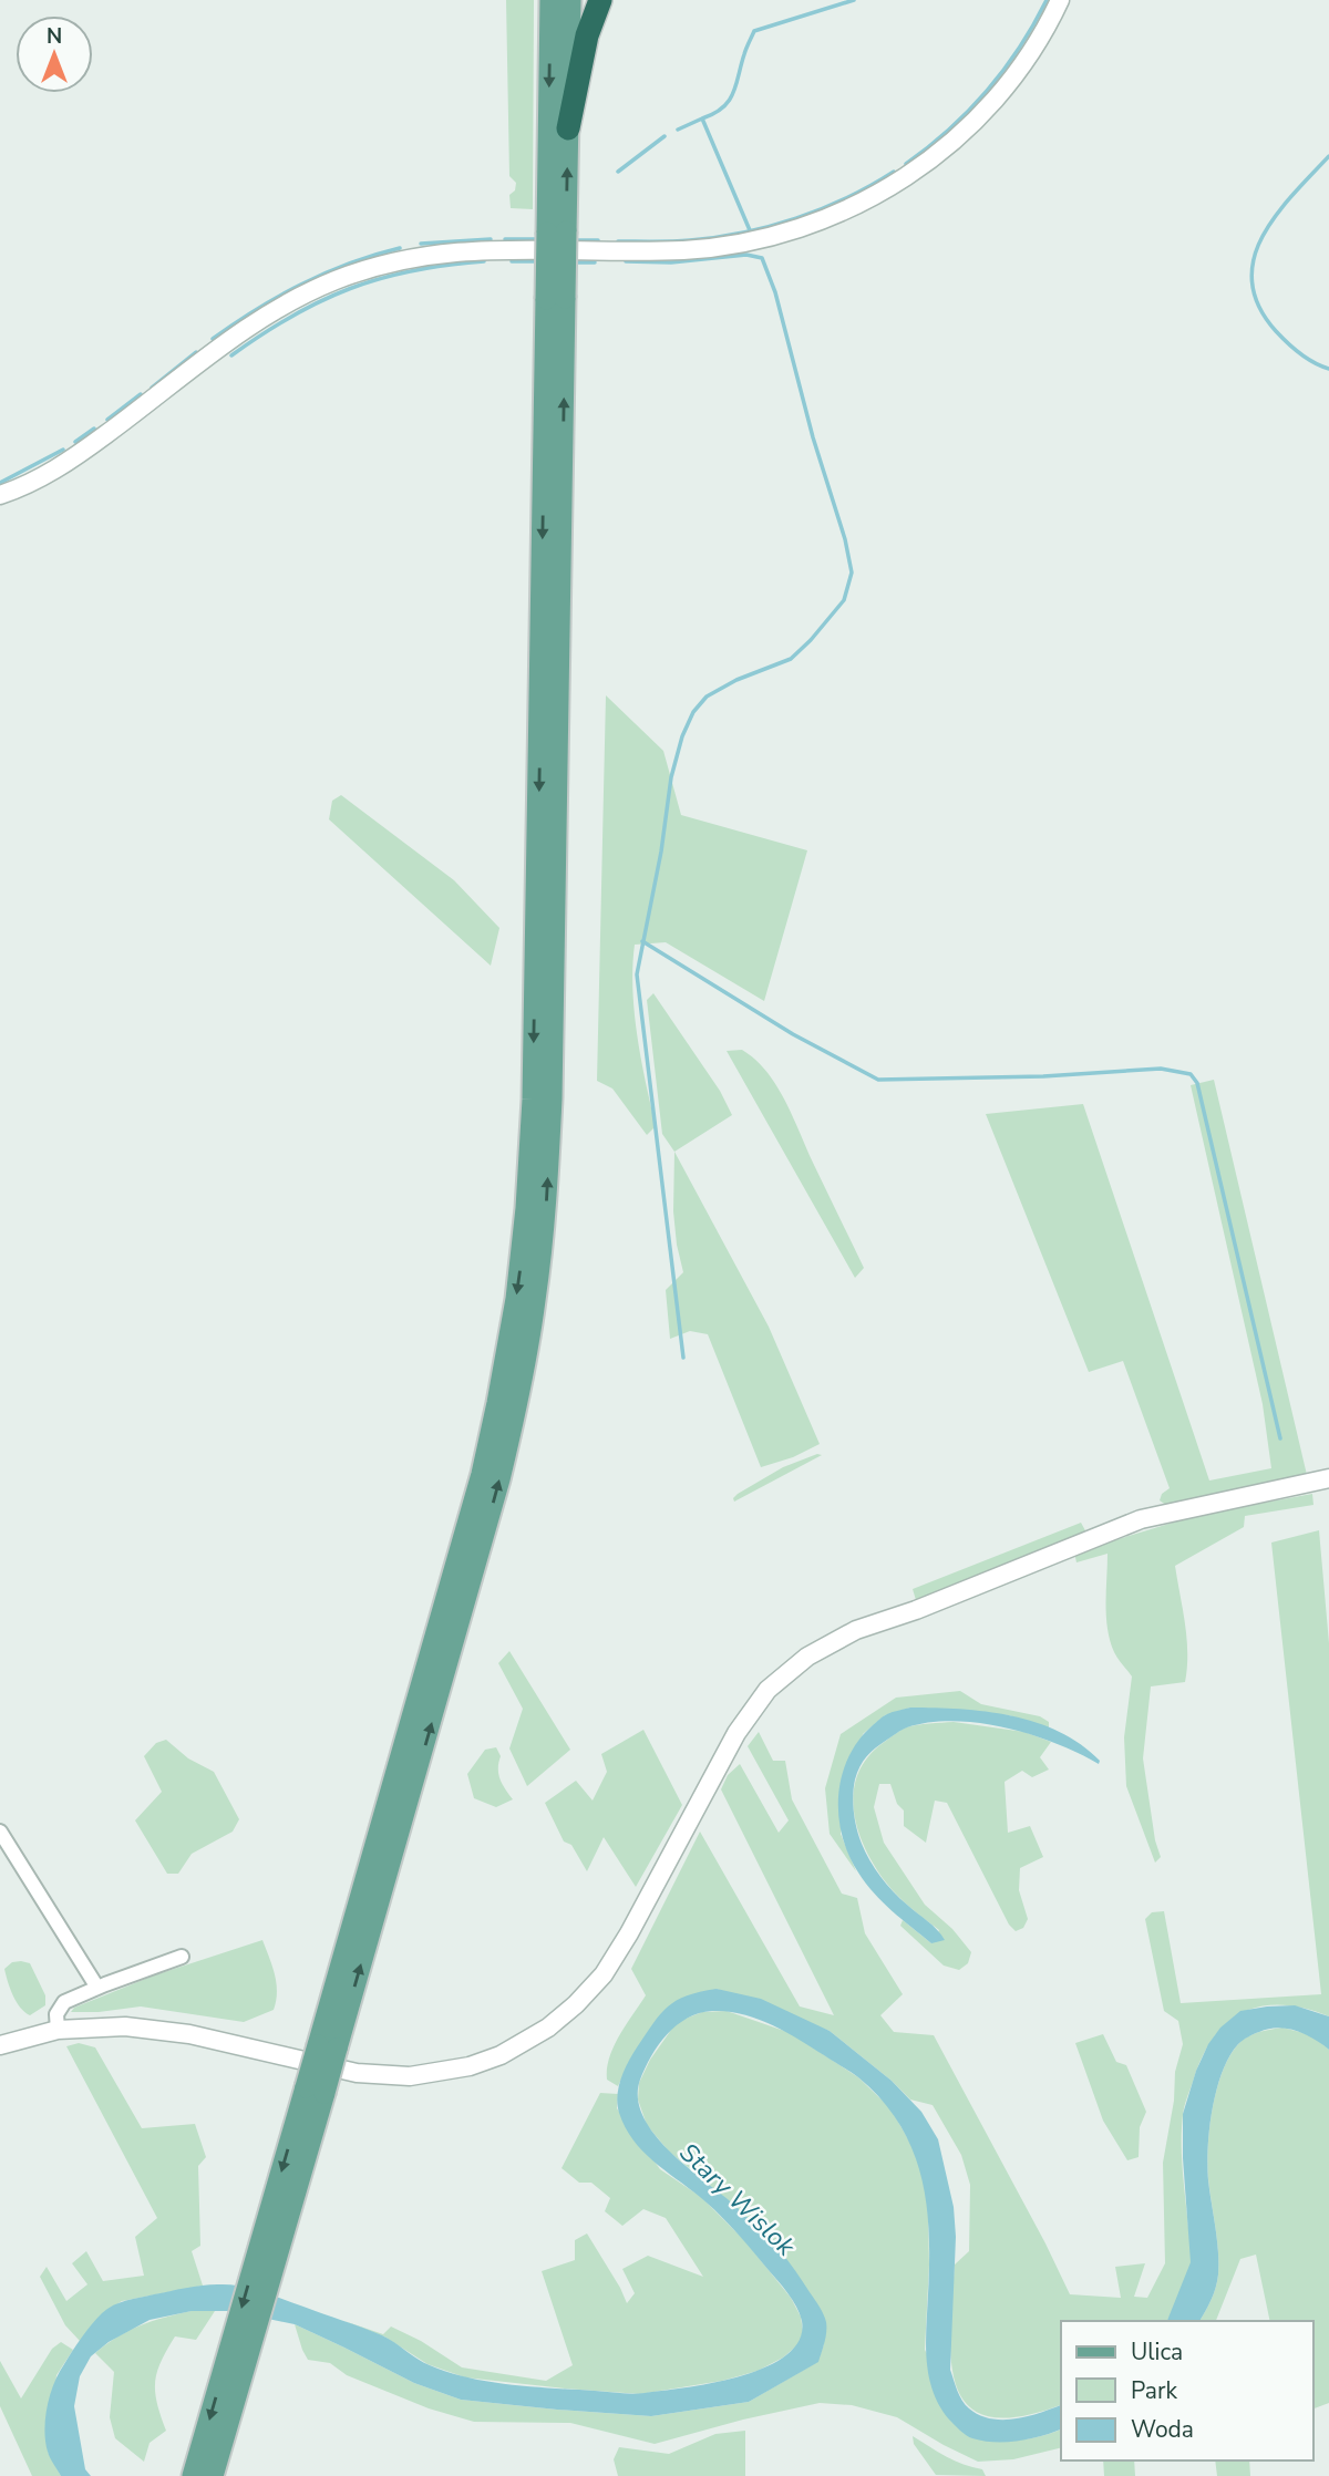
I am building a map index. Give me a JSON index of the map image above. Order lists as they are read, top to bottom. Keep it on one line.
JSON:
{"water":["Stary Wislok"],"legend":["Ulica","Park","Woda"],"north":"top"}
